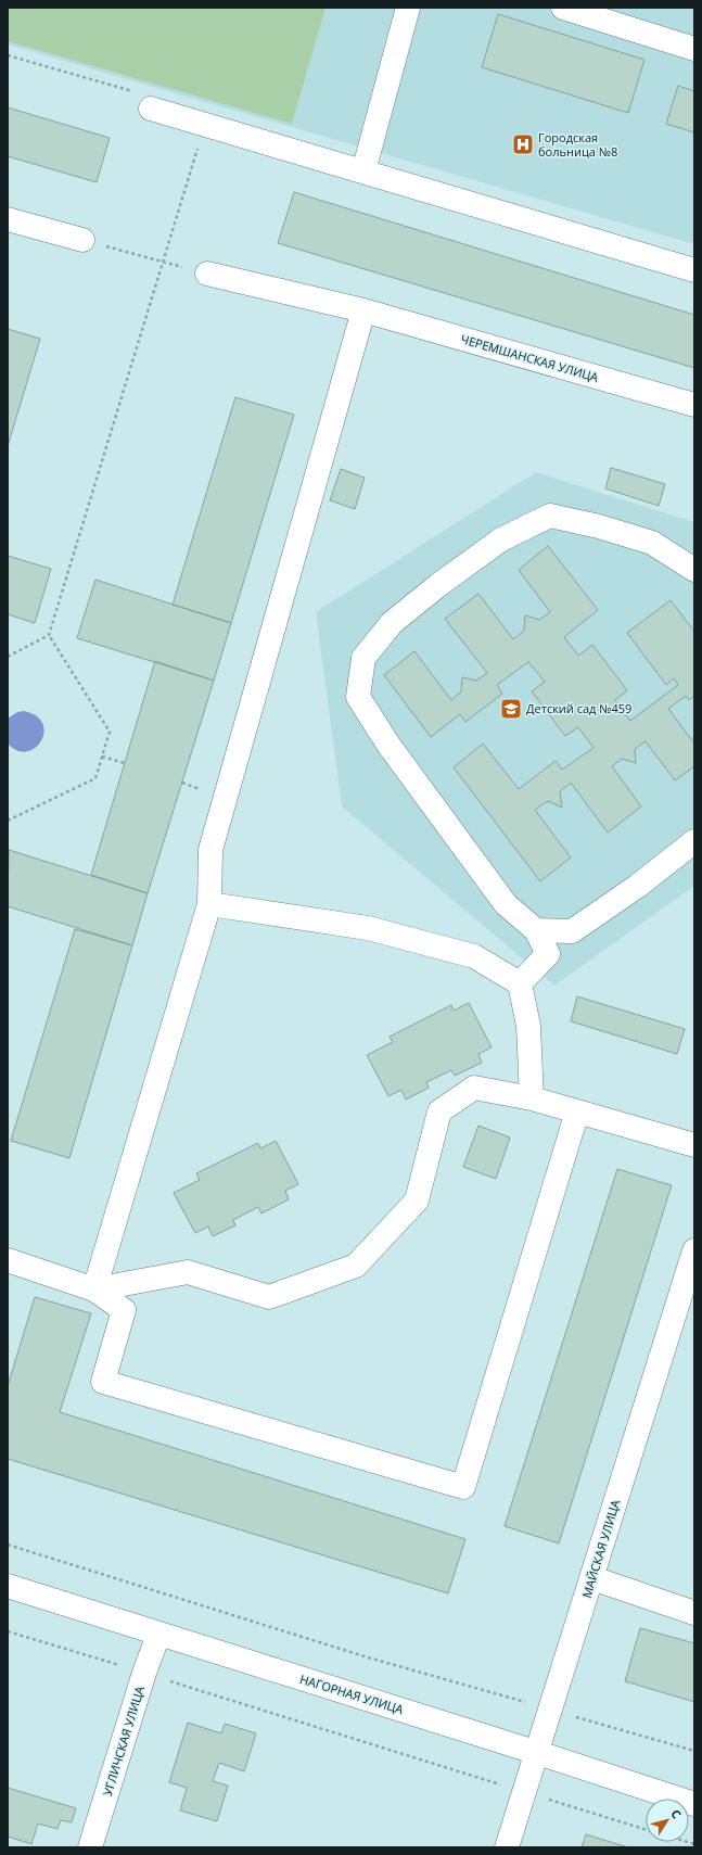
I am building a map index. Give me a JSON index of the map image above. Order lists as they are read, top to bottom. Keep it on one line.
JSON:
{"streets":{"street":["ЧЕРЕМШАНСКАЯ УЛИЦА","МАЙСКАЯ УЛИЦА","НАГОРНАЯ УЛИЦА","УГЛИЧСКАЯ УЛИЦА"]},"crossings":[["МАЙСКАЯ УЛИЦА","НАГОРНАЯ УЛИЦА"],["НАГОРНАЯ УЛИЦА","УГЛИЧСКАЯ УЛИЦА"]],"places":{"hospital":["Городская больница №8"],"school or university":["Детский сад №459"]},"north":"top right"}
